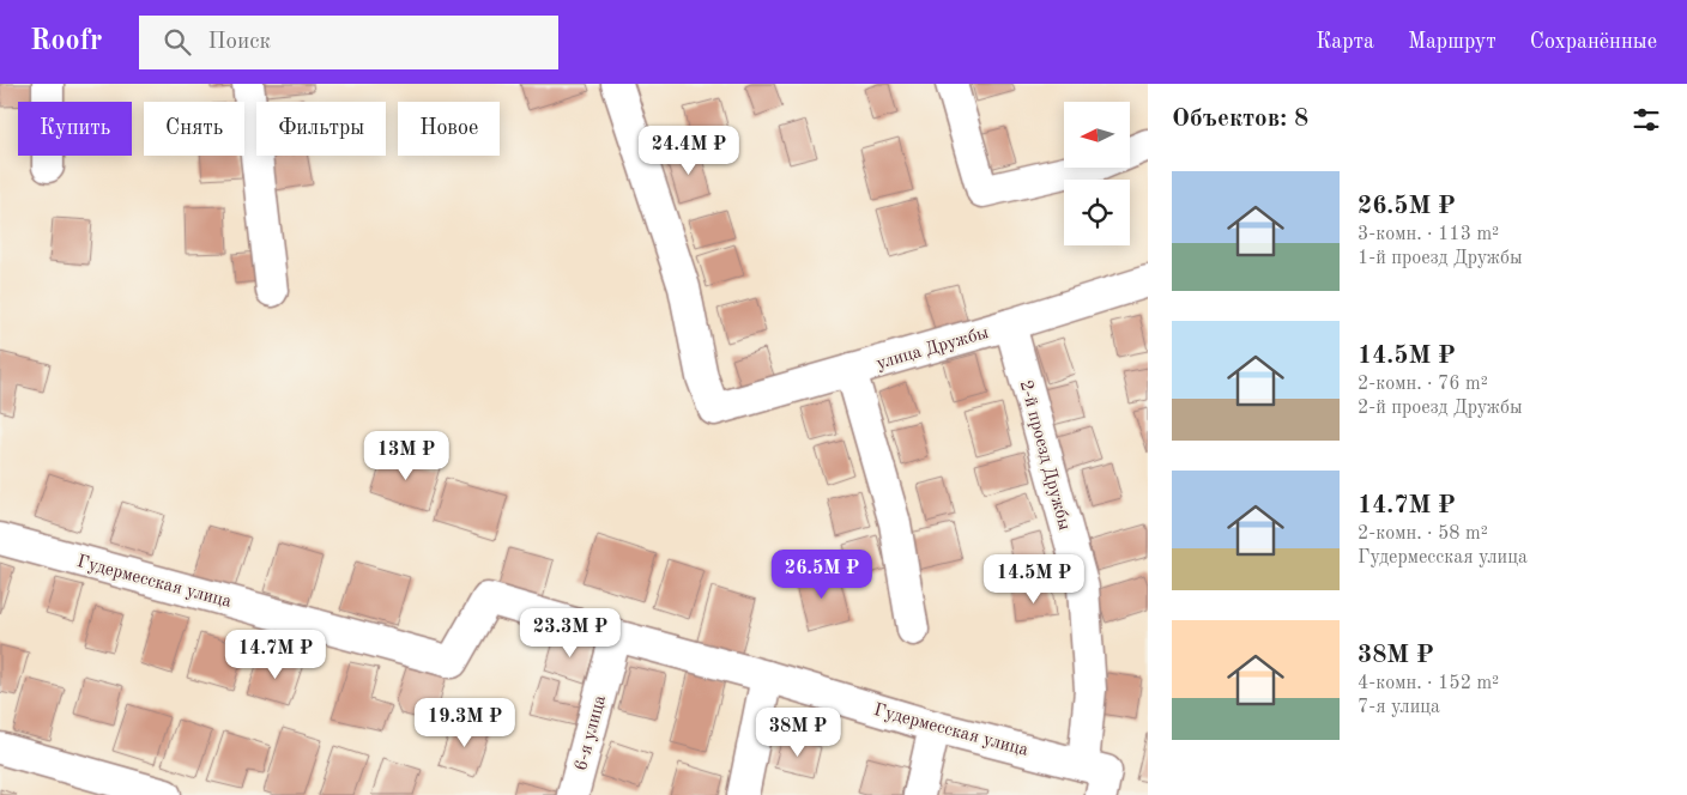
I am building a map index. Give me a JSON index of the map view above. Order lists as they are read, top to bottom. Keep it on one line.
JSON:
{"streets":{"street":["улица Дружбы","2-й проезд Дружбы","Гудермесская улица","6-я улица"]},"crossings":[["улица Дружбы","2-й проезд Дружбы"],["2-й проезд Дружбы","Гудермесская улица"],["Гудермесская улица","6-я улица"]],"north":"left","page":{"header":"Roofr","search":"Поиск","nav":["Карта","Маршрут","Сохранённые"],"heading":"Объектов: 8","chip":["Купить","Снять","Фильтры","Новое"],"price":["24.4M ₽","13M ₽","26.5M ₽","14.5M ₽","23.3M ₽","14.7M ₽","19.3M ₽","38M ₽"],"list":[{"name":"26.5M ₽","note":"3-комн. · 113 m² · 1-й проезд Дружбы"},{"name":"14.5M ₽","note":"2-комн. · 76 m² · 2-й проезд Дружбы"},{"name":"14.7M ₽","note":"2-комн. · 58 m² · Гудермесская улица"},{"name":"38M ₽","note":"4-комн. · 152 m² · 7-я улица"}]}}
